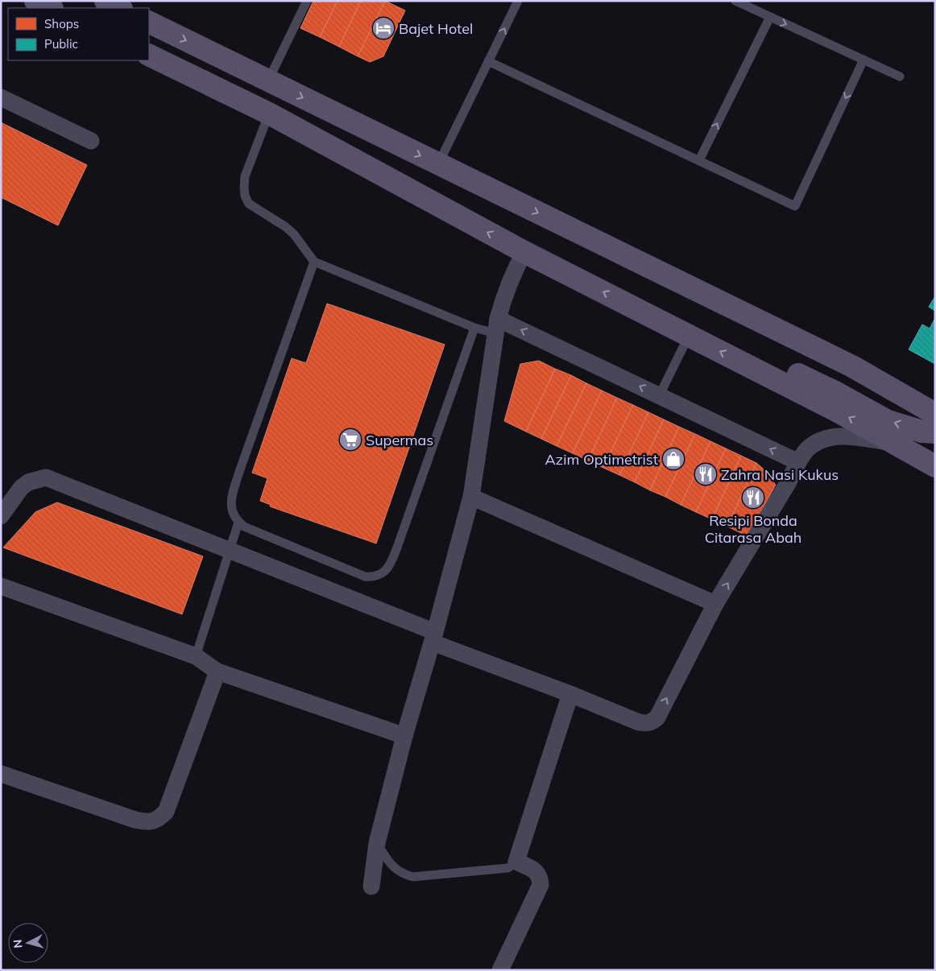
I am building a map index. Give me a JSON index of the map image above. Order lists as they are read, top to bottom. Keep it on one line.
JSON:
{"places":{"hotel":["Bajet Hotel"],"supermarket":["Supermas"],"shop":["Azim Optimetrist"],"restaurant":["Zahra Nasi Kukus","Resipi Bonda Citarasa Abah"]},"legend":["Shops","Public"],"north":"left"}
